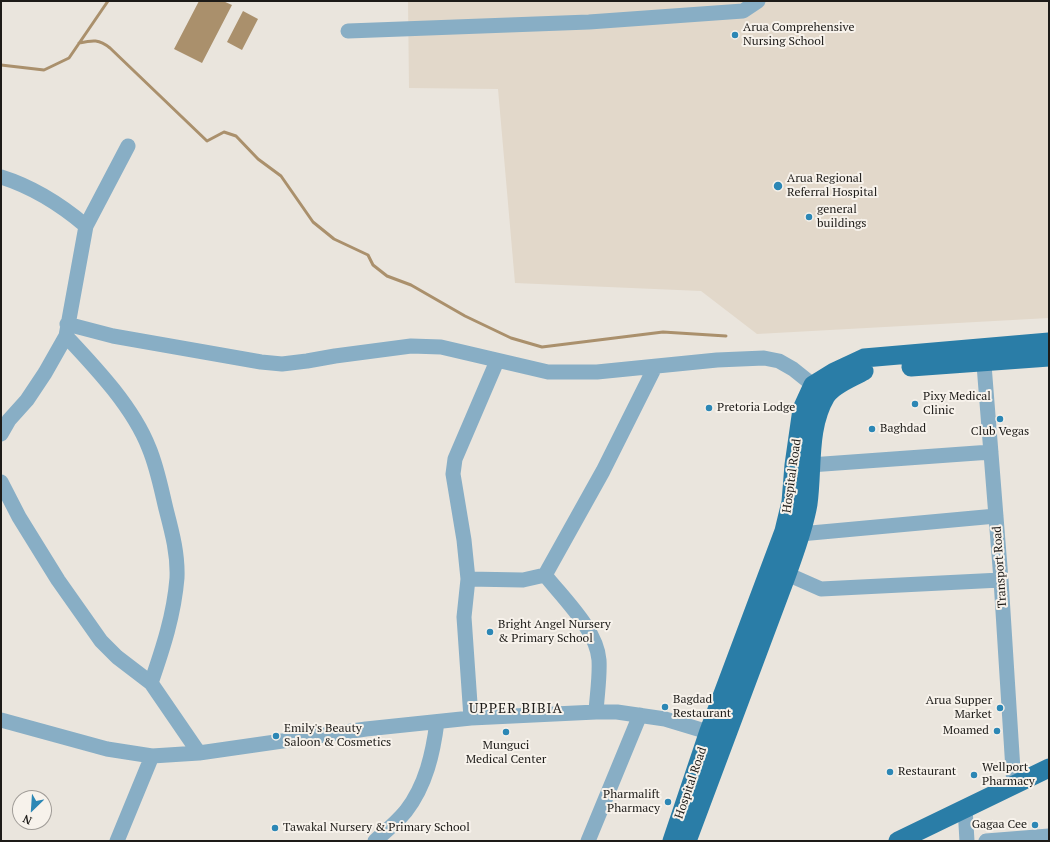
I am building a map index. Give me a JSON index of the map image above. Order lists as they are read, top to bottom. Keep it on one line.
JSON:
{"streets":{"main road":["Hospital Road"],"street":["Transport Road"]},"crossings":[["Hospital Road","Transport Road"]],"districts":["UPPER BIBIA"],"places":["Arua Comprehensive Nursing School","Arua Regional Referral Hospital","general buildings","Pixy Medical Clinic","Pretoria Lodge","Club Vegas","Baghdad","Bright Angel Nursery & Primary School","Bagdad Restaurant","Arua Supper Market","Moamed","Munguci Medical Center","Emily's Beauty Saloon & Cosmetics","Restaurant","Wellport Pharmacy","Pharmalift Pharmacy","Gagaa Cee","Tawakal Nursery & Primary School"],"north":"bottom left"}
